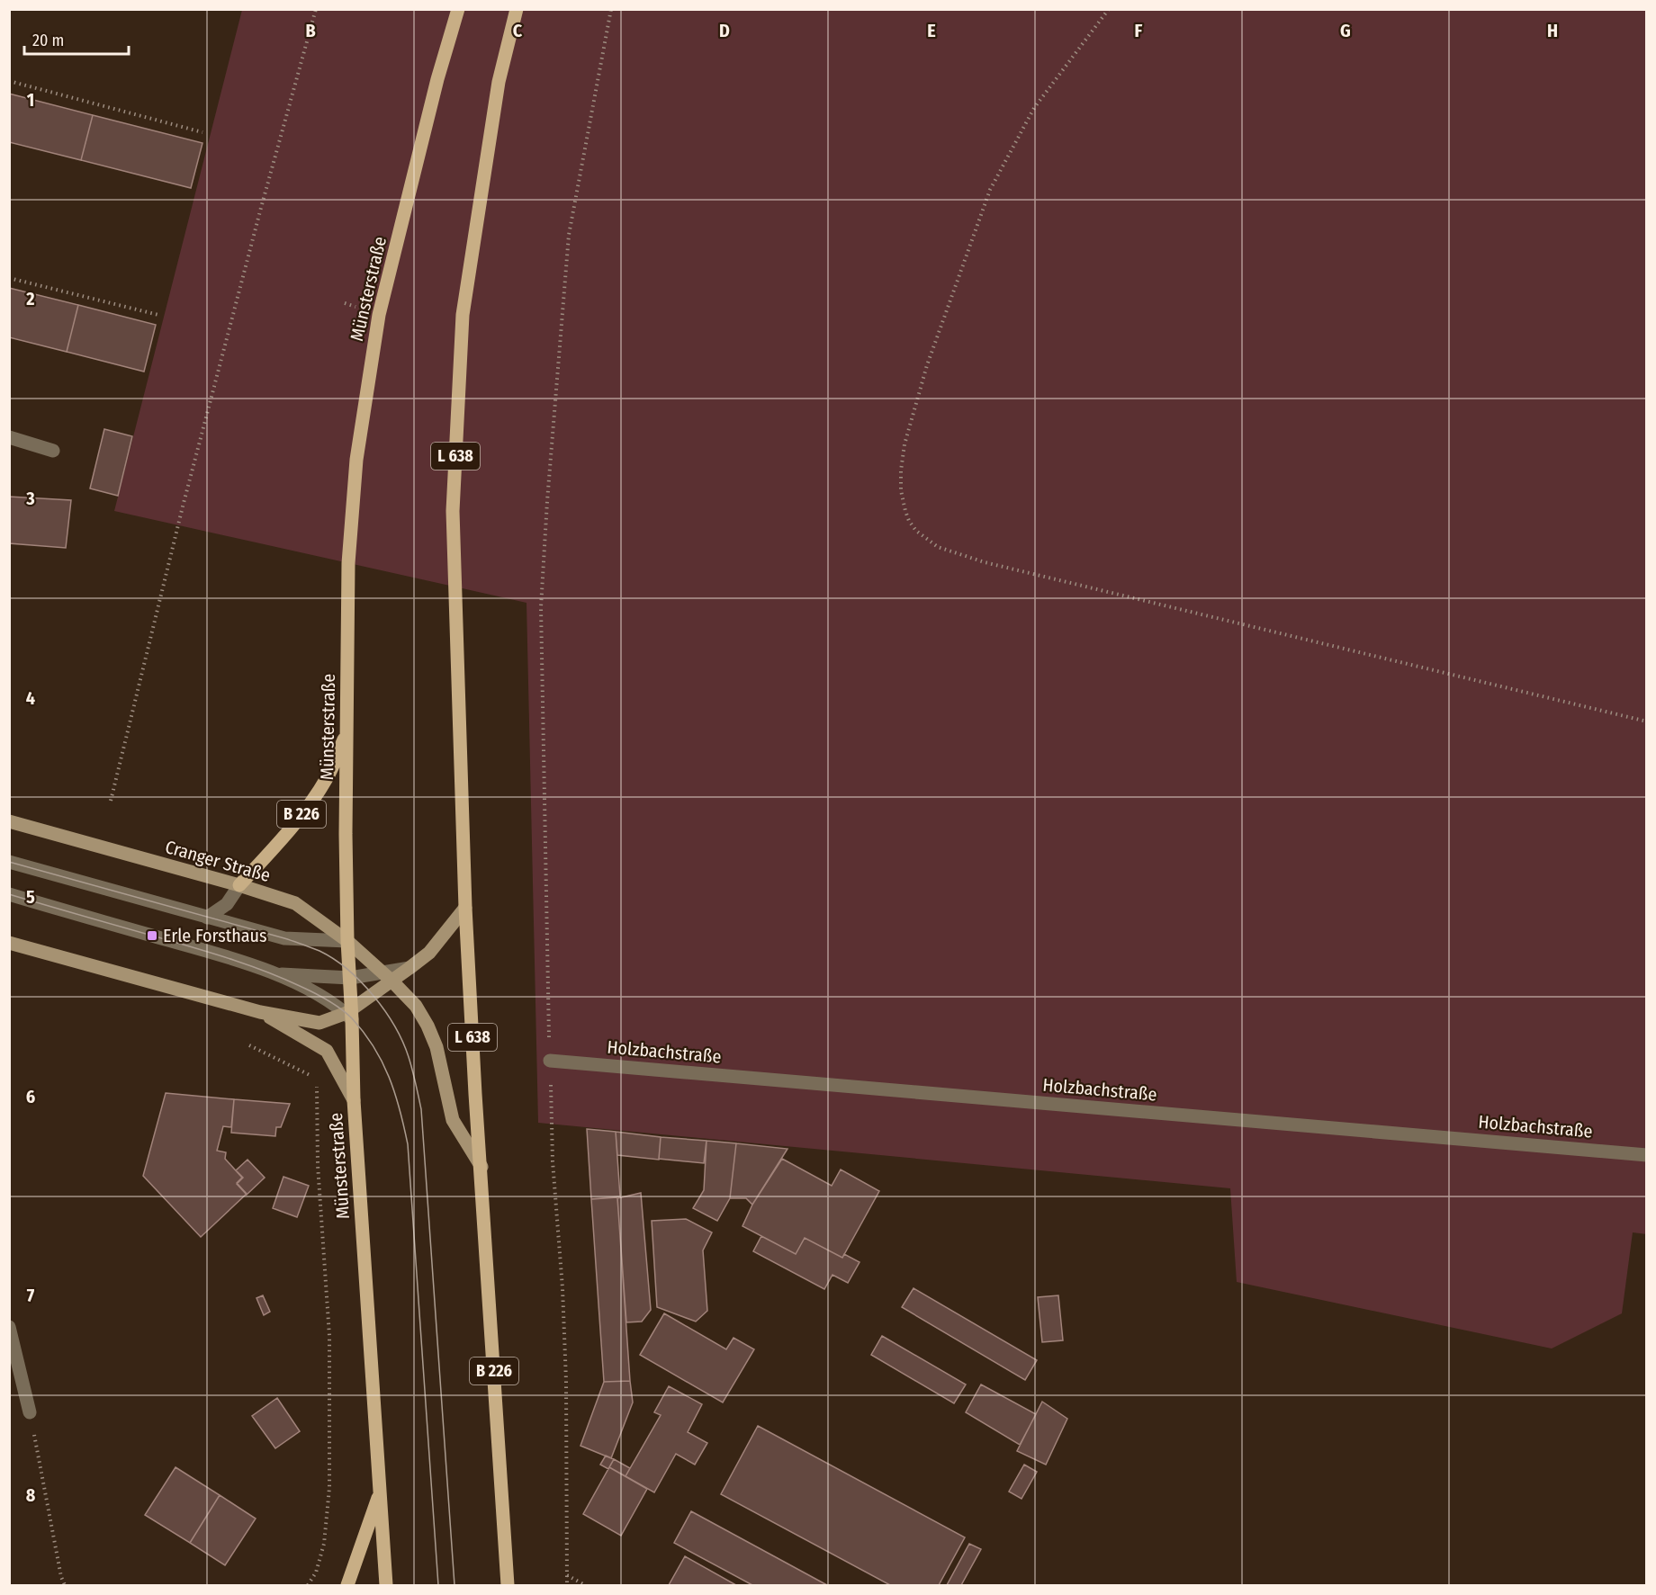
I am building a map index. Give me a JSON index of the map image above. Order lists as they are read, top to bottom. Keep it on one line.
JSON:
{"streets":{"main road":["Münsterstraße","L 638","B 226","Cranger Straße"],"street":["Holzbachstraße"]},"crossings":[["Münsterstraße","B 226"],["Münsterstraße","Cranger Straße"],["L 638","B 226"],["L 638","Cranger Straße"],["B 226","Cranger Straße"]],"places":{"transit":["Erle Forsthaus"]},"scale_bar":"20 m","grid":{"columns":["B","C","D","E","F","G","H"],"rows":["1","2","3","4","5","6","7","8"]}}
